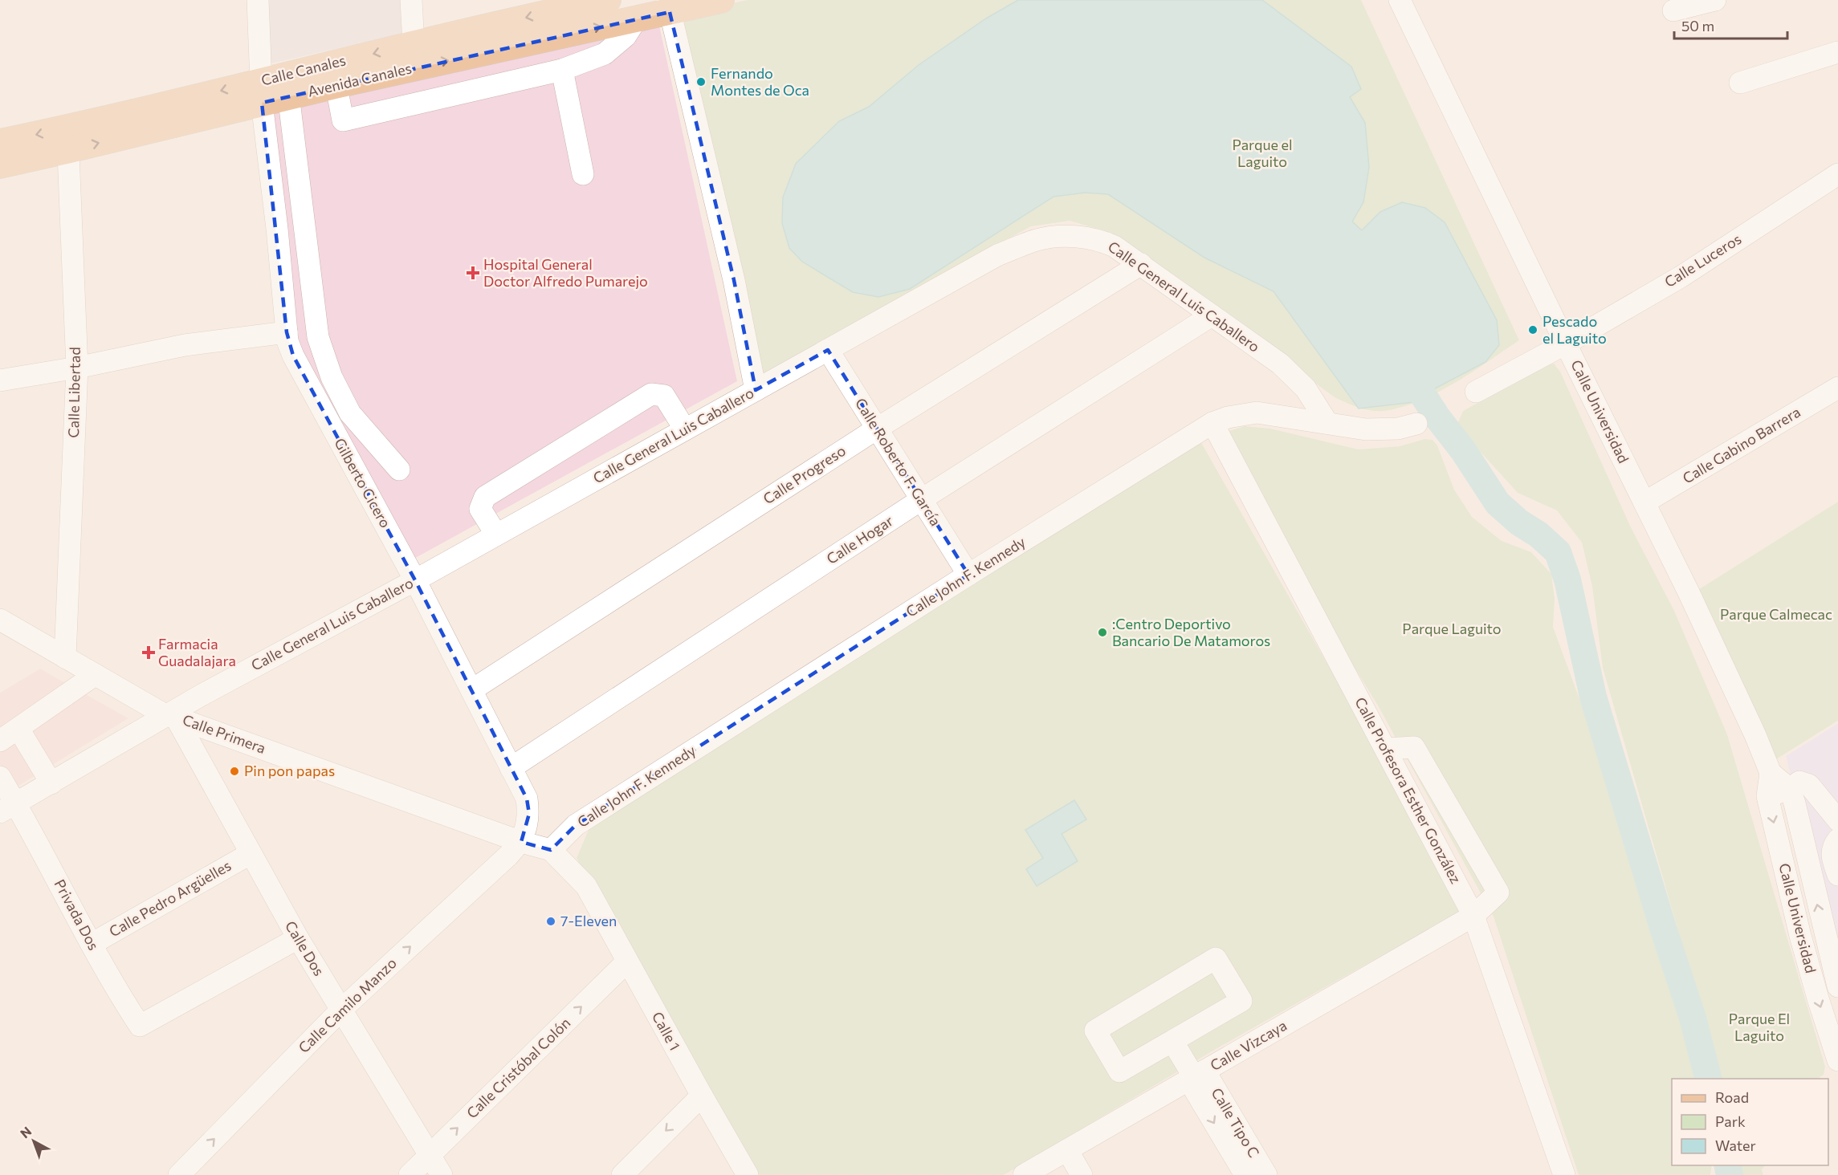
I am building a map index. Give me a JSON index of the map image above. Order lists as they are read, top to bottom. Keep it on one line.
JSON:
{"streets":{"main road":["Calle Canales"],"street":["Calle Luceros","Calle General Luis Caballero","Calle Libertad","Calle Universidad","Calle Gabino Barrera","Calle Roberto F. García","Calle Progreso","Gilberto Cicero","Calle Hogar","Calle John F. Kennedy","Calle Primera","Calle Profesora Esther González","Calle Pedro Argüelles","Privada Dos","Calle Dos","Calle Camilo Manzo","Calle 1","Calle Vizcaya","Calle Cristóbal Colón","Calle Tipo C"]},"crossings":[["Calle Canales","Calle Libertad"],["Calle Canales","Gilberto Cicero"],["Calle Luceros","Calle Universidad"],["Calle General Luis Caballero","Calle Roberto F. García"],["Calle General Luis Caballero","Calle Progreso"],["Calle General Luis Caballero","Gilberto Cicero"],["Calle General Luis Caballero","Calle Hogar"],["Calle General Luis Caballero","Calle John F. Kennedy"],["Calle General Luis Caballero","Calle Primera"],["Calle General Luis Caballero","Privada Dos"],["Calle General Luis Caballero","Calle Dos"],["Calle Libertad","Calle Primera"],["Calle Universidad","Calle Gabino Barrera"],["Calle Roberto F. García","Calle Progreso"],["Calle Roberto F. García","Calle Hogar"],["Calle Roberto F. García","Calle John F. Kennedy"],["Calle Progreso","Gilberto Cicero"],["Gilberto Cicero","Calle Hogar"],["Gilberto Cicero","Calle Primera"],["Gilberto Cicero","Calle Camilo Manzo"],["Calle John F. Kennedy","Calle Primera"],["Calle John F. Kennedy","Calle Profesora Esther González"],["Calle John F. Kennedy","Calle 1"],["Calle Primera","Calle Dos"],["Calle Primera","Calle Camilo Manzo"],["Calle Primera","Calle 1"],["Calle Profesora Esther González","Calle Vizcaya"],["Calle Pedro Argüelles","Privada Dos"],["Calle Pedro Argüelles","Calle Dos"],["Privada Dos","Calle Dos"],["Calle Dos","Calle Camilo Manzo"],["Calle Dos","Calle Cristóbal Colón"],["Calle 1","Calle Cristóbal Colón"],["Calle Vizcaya","Calle Tipo C"]],"one_way":["Calle Camilo Manzo"],"parks":["Parque el Laguito","Parque Calmecac","Parque Laguito","Parque El Laguito"],"places":{"other":["Fernando Montes de Oca","Pescado el Laguito",":Centro Deportivo Bancario De Matamoros","Pin pon papas","7-Eleven"],"health":["Hospital General Doctor Alfredo Pumarejo","Farmacia Guadalajara"]},"legend":["Road","Park","Water"],"scale_bar":"50 m","north":"top left"}
